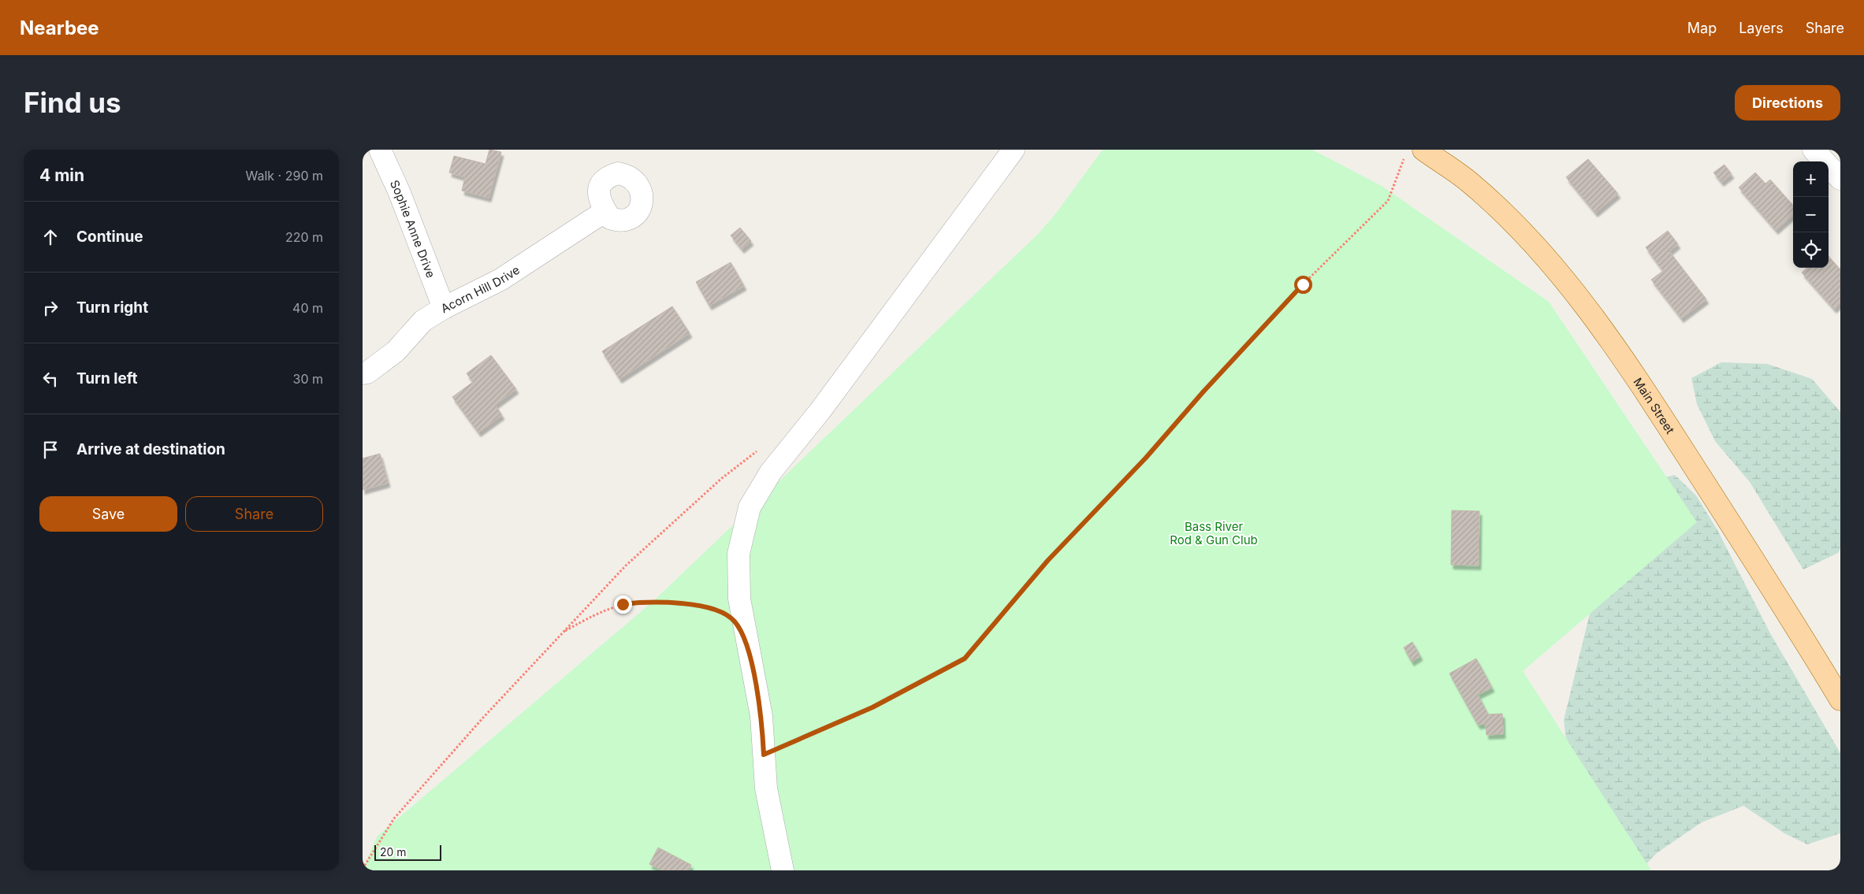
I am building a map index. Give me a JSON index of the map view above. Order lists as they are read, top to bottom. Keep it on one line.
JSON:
{"streets":{"main road":["Main Street"],"street":["Sophie Anne Drive","Acorn Hill Drive"]},"crossings":[["Sophie Anne Drive","Acorn Hill Drive"]],"parks":["Bass River Rod & Gun Club"],"scale_bar":"20 m","page":{"header":"Nearbee","nav":["Map","Layers","Share"],"buttons":["Directions",["Save","Share"]],"title":"Find us","heading":["4 min","Walk · 290 m"],"map_buttons":["+","−"],"list":[["Continue","220 m"],["Turn right","40 m"],["Turn left","30 m"],"Arrive at destination"],"scale":"20 m"}}
